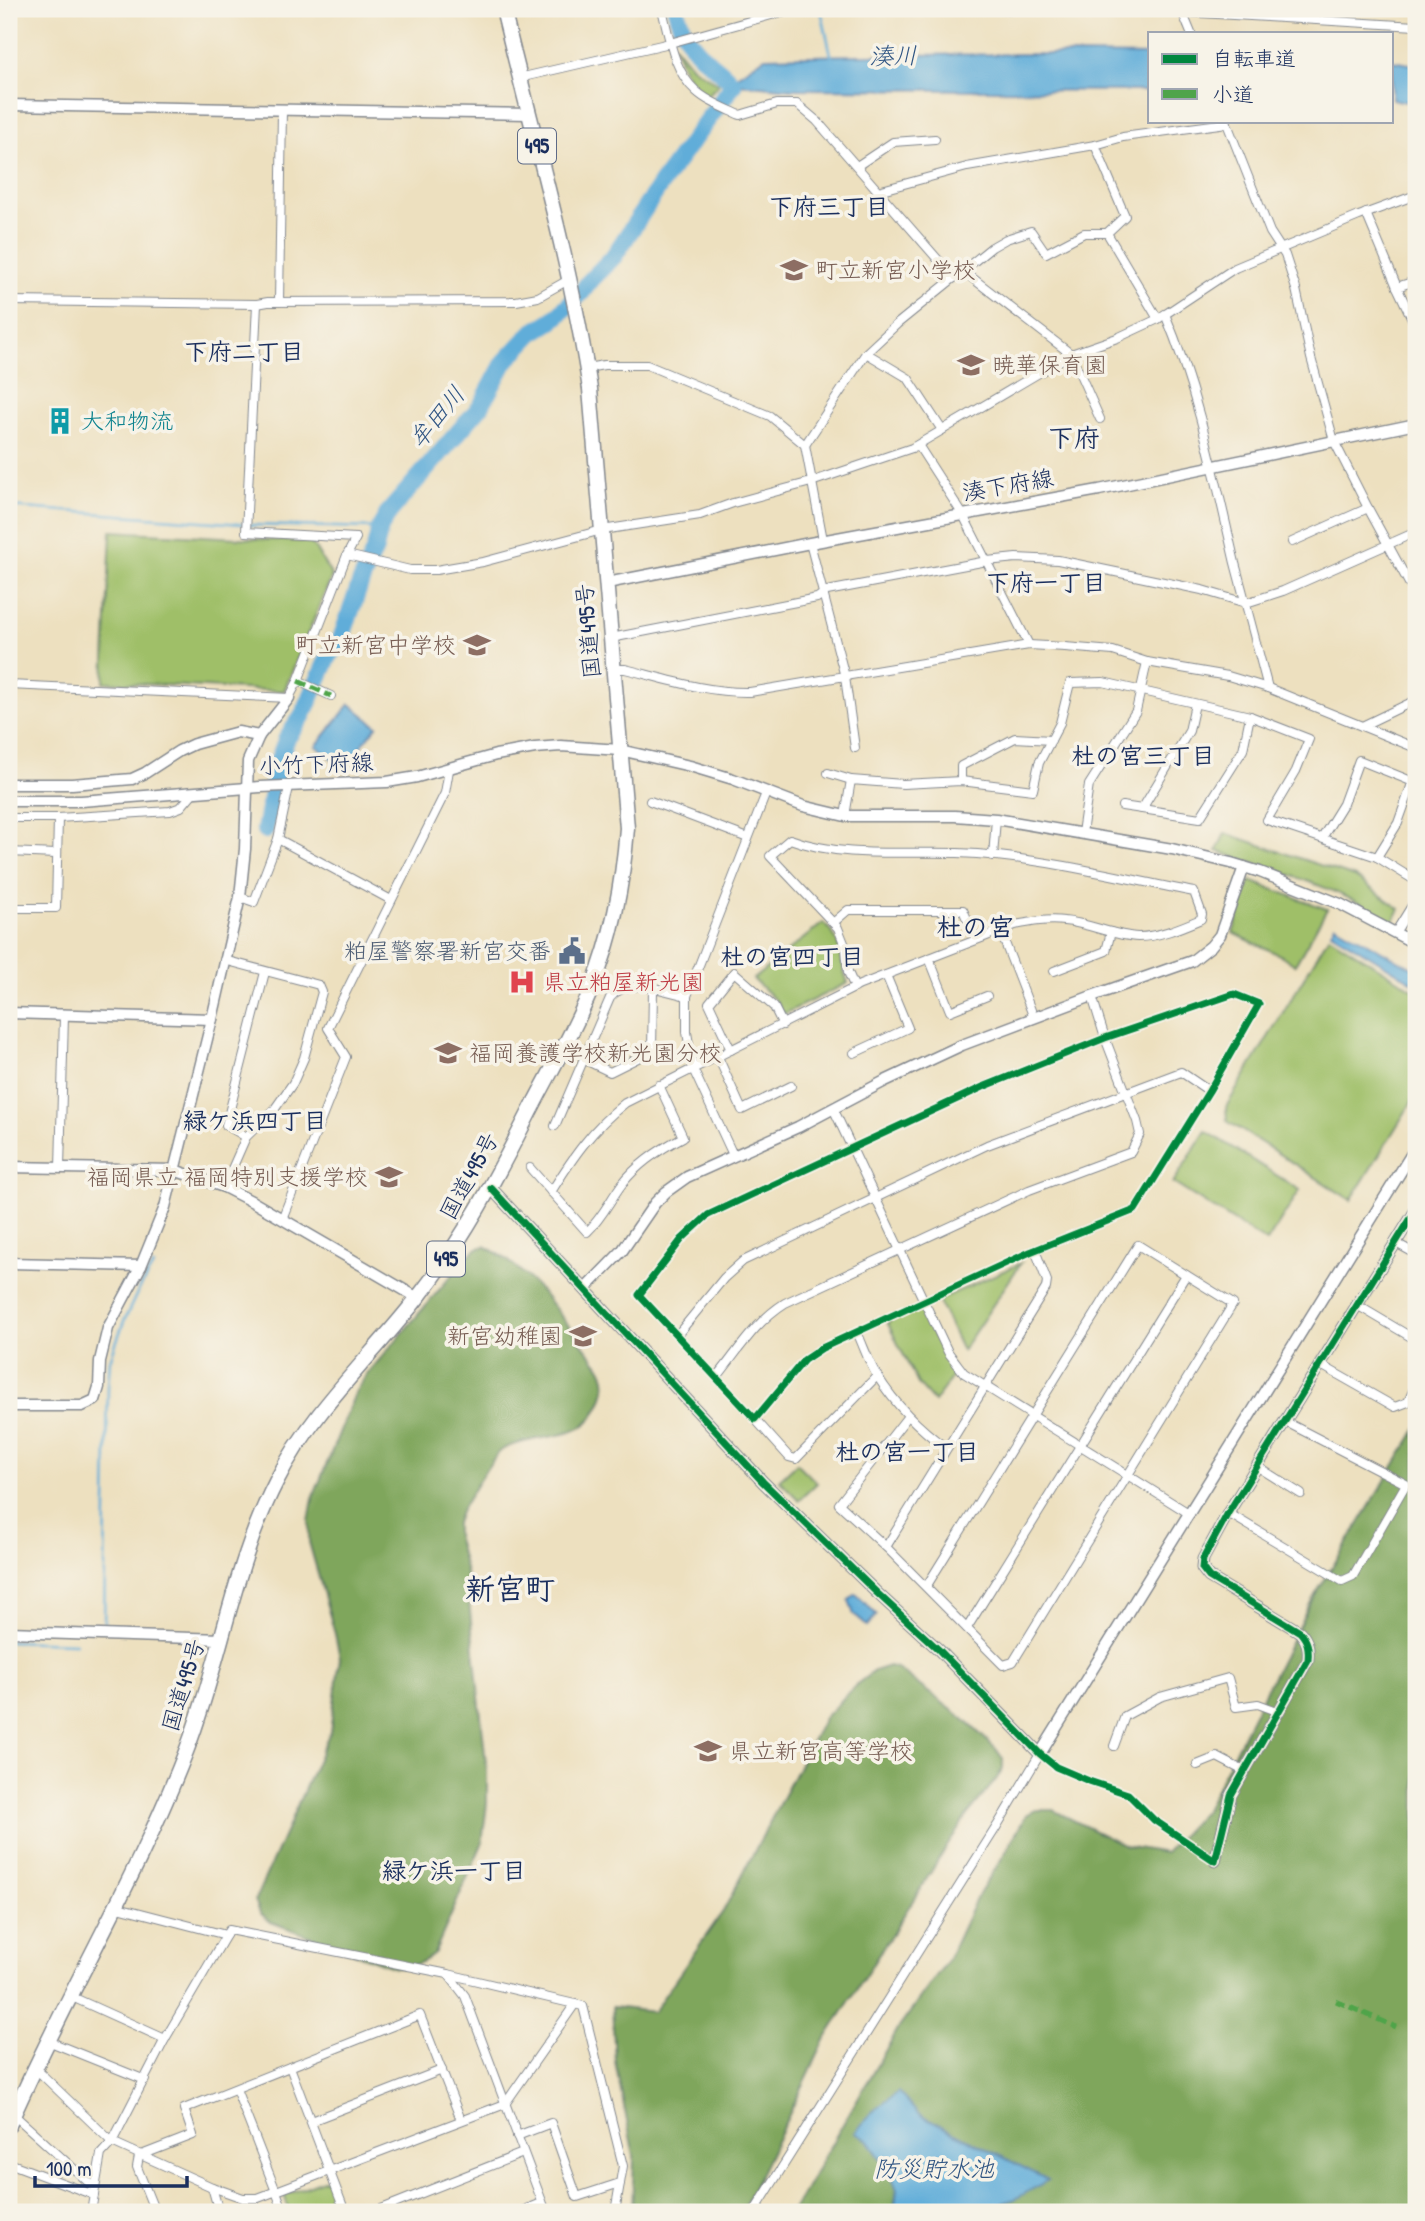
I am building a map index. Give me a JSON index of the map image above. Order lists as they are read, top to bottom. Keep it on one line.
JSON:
{"streets":{"highway":["495","国道495号"],"street":["湊下府線","小竹下府線"]},"crossings":[["495","国道495号"],["湊下府線","国道495号"],["国道495号","小竹下府線"]],"districts":["下府三丁目","下府二丁目","下府","下府一丁目","杜の宮三丁目","杜の宮","杜の宮四丁目","緑ケ浜四丁目","杜の宮一丁目","新宮町","緑ケ浜一丁目"],"water":["湊川","牟田川","防災貯水池"],"places":{"school or university":["町立新宮小学校","暁華保育園","町立新宮中学校","福岡養護学校新光園分校","福岡県立 福岡特別支援学校","新宮幼稚園","県立新宮高等学校"],"building":["大和物流"],"public building":["粕屋警察署新宮交番"],"hospital":["県立粕屋新光園"]},"legend":["自転車道","小道"],"scale_bar":"100 m"}
